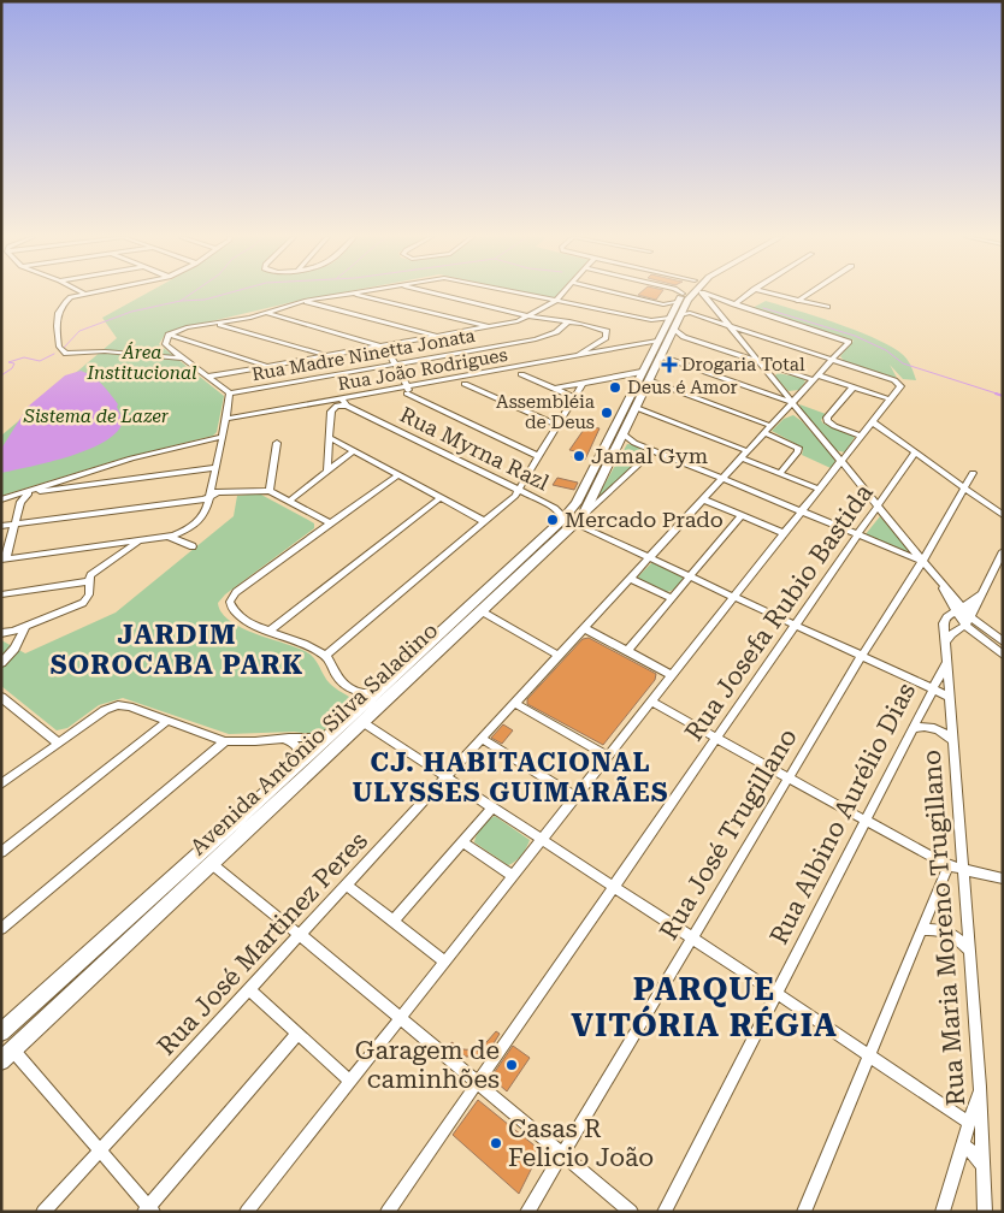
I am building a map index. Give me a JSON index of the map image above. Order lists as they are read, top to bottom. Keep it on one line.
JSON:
{"streets":{"main road":["Avenida Antônio Silva Saladino"],"street":["Rua Madre Ninetta Jonata","Rua João Rodrigues","Rua Myrna Razl","Rua Josefa Rubio Bastida","Rua Albino Aurélio Dias","Rua José Trugillano","Rua Maria Moreno Trugillano","Rua José Martinez Peres"]},"crossings":[["Rua João Rodrigues","Rua Myrna Razl"],["Rua Myrna Razl","Avenida Antônio Silva Saladino"],["Rua Albino Aurélio Dias","Rua Maria Moreno Trugillano"]],"districts":["JARDIM SOROCABA PARK","CJ. HABITACIONAL ULYSSES GUIMARÃES","PARQUE VITÓRIA RÉGIA"],"parks":["Área Institucional","Sistema de Lazer"],"places":{"health":["Drogaria Total"],"other":["Deus é Amor","Assembléia de Deus","Jamal Gym","Mercado Prado","Garagem de caminhões","Casas R Felicio João"]}}
